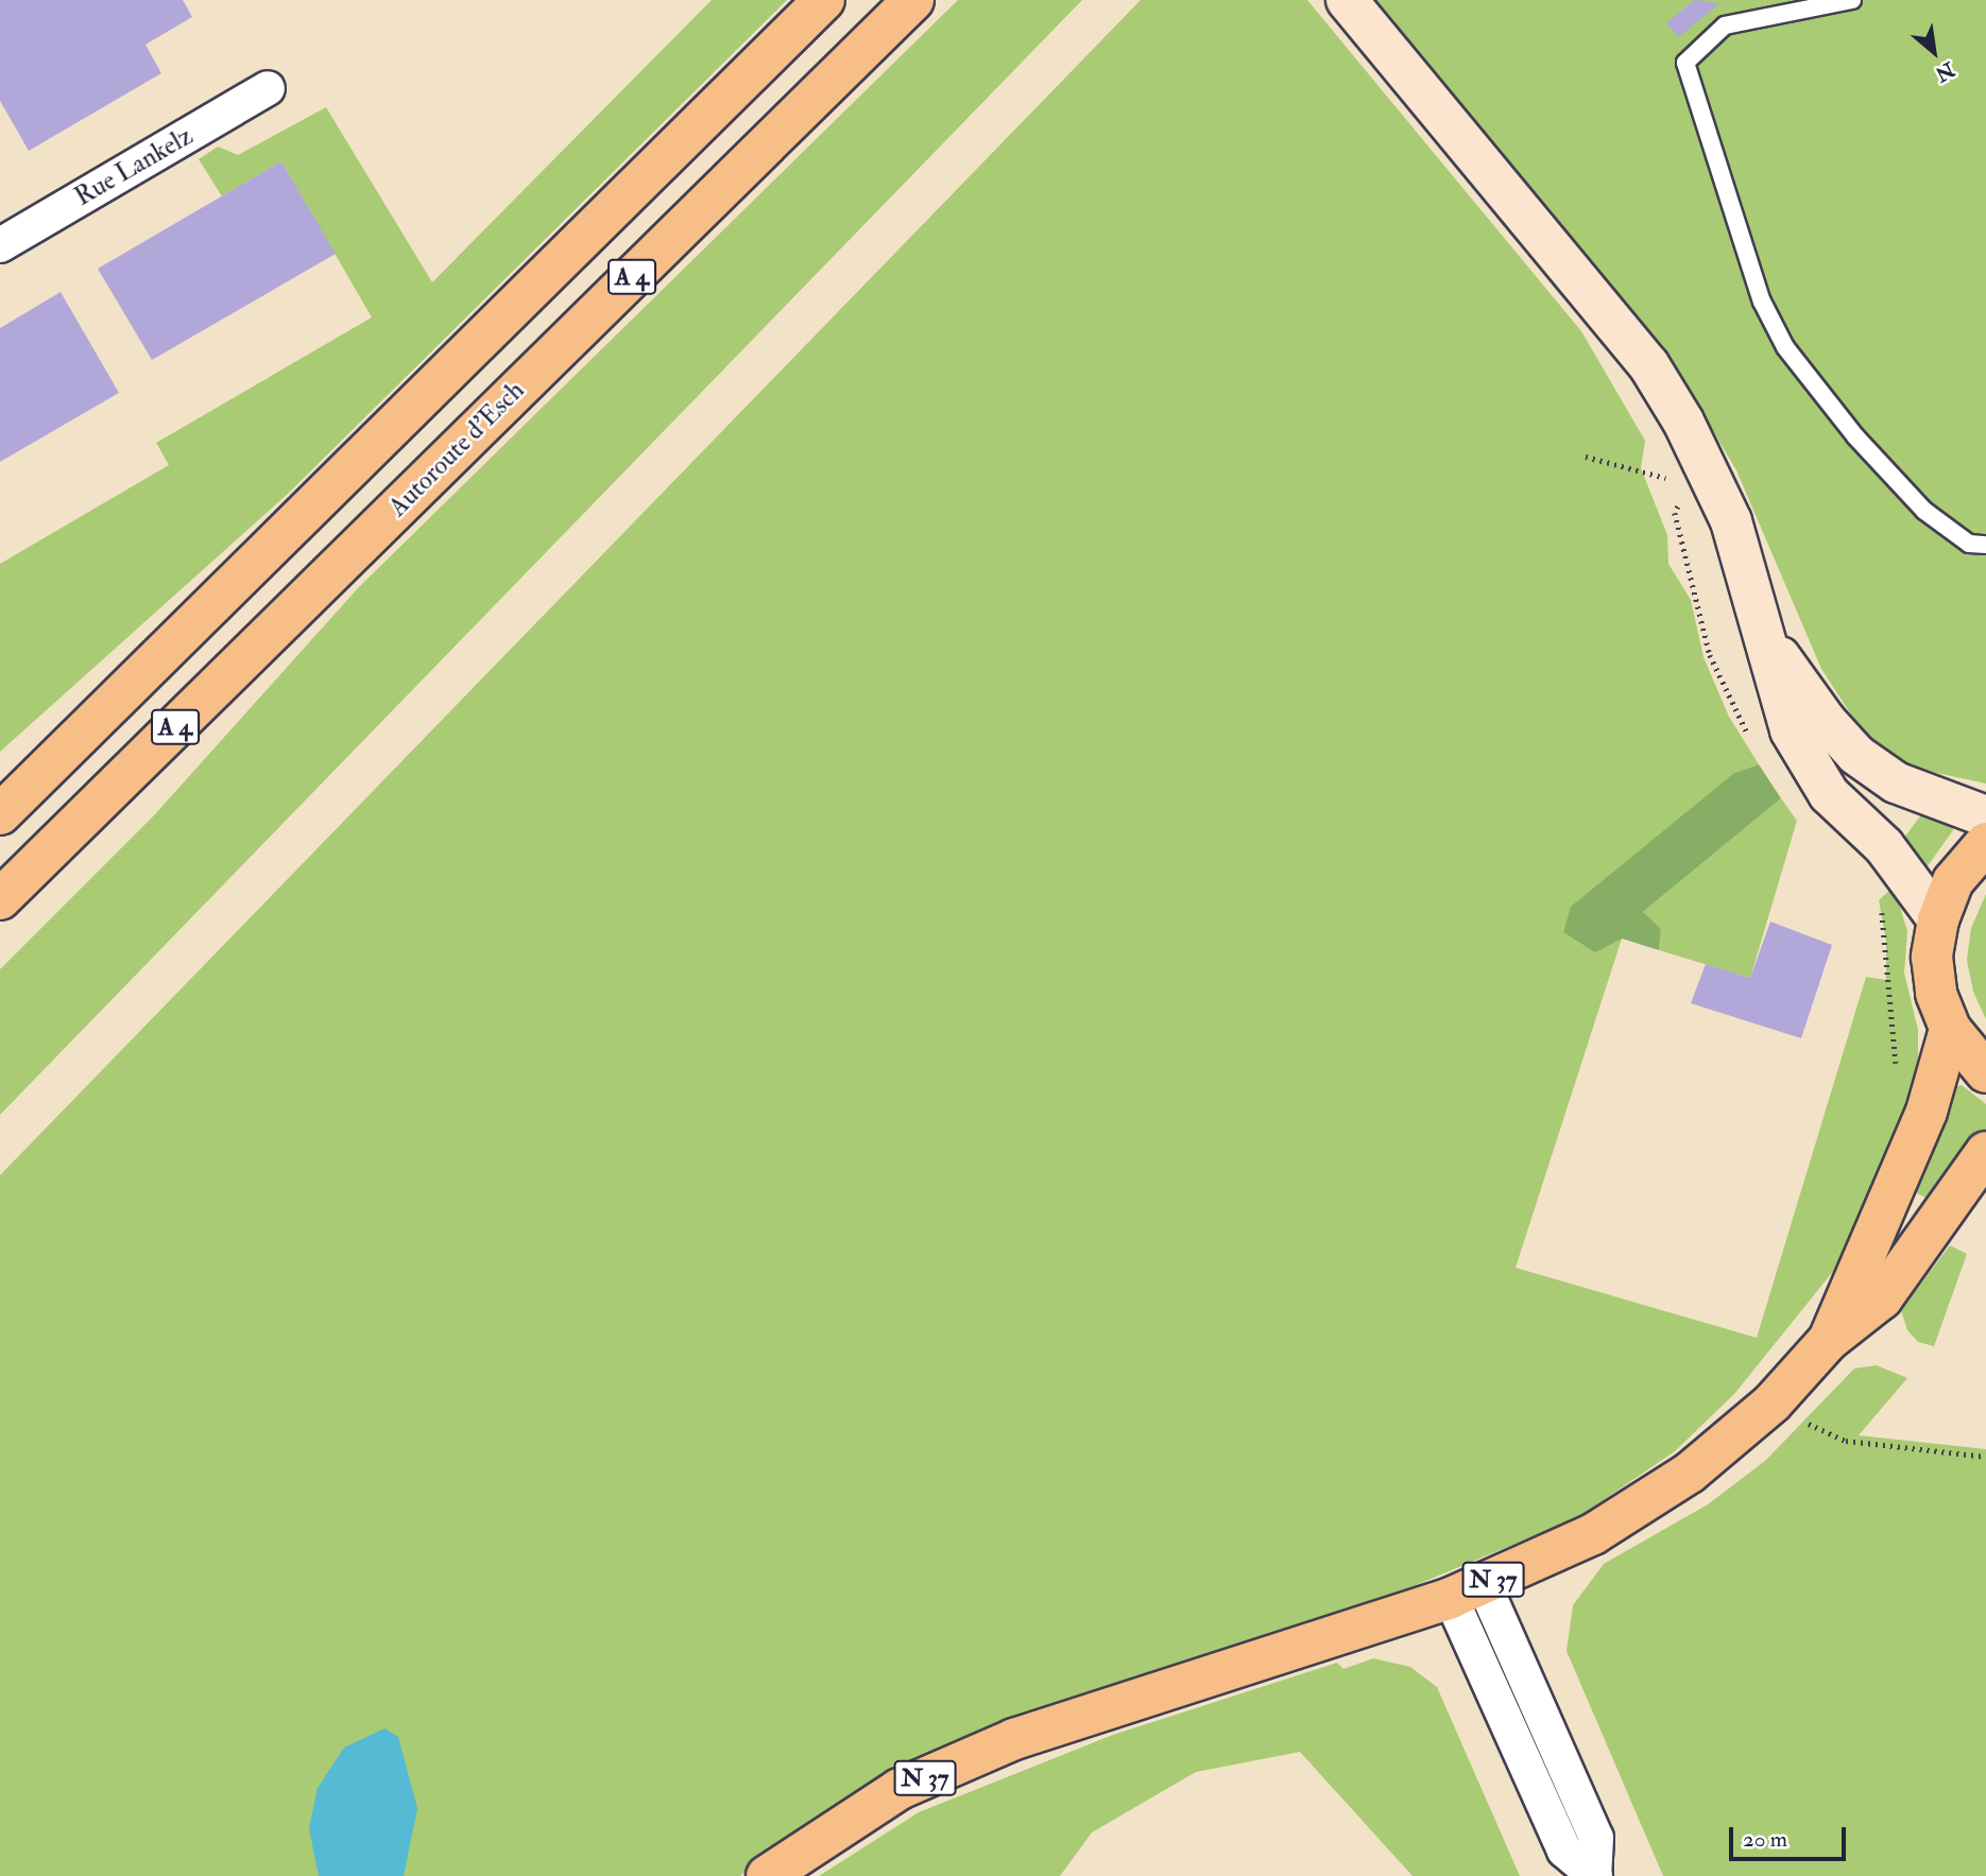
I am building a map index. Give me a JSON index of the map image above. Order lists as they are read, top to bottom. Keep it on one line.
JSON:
{"streets":{"main road":["A 4","Autoroute d'Esch","N 37"],"street":["Rue Lankelz"]},"scale_bar":"20 m","north":"bottom right"}
